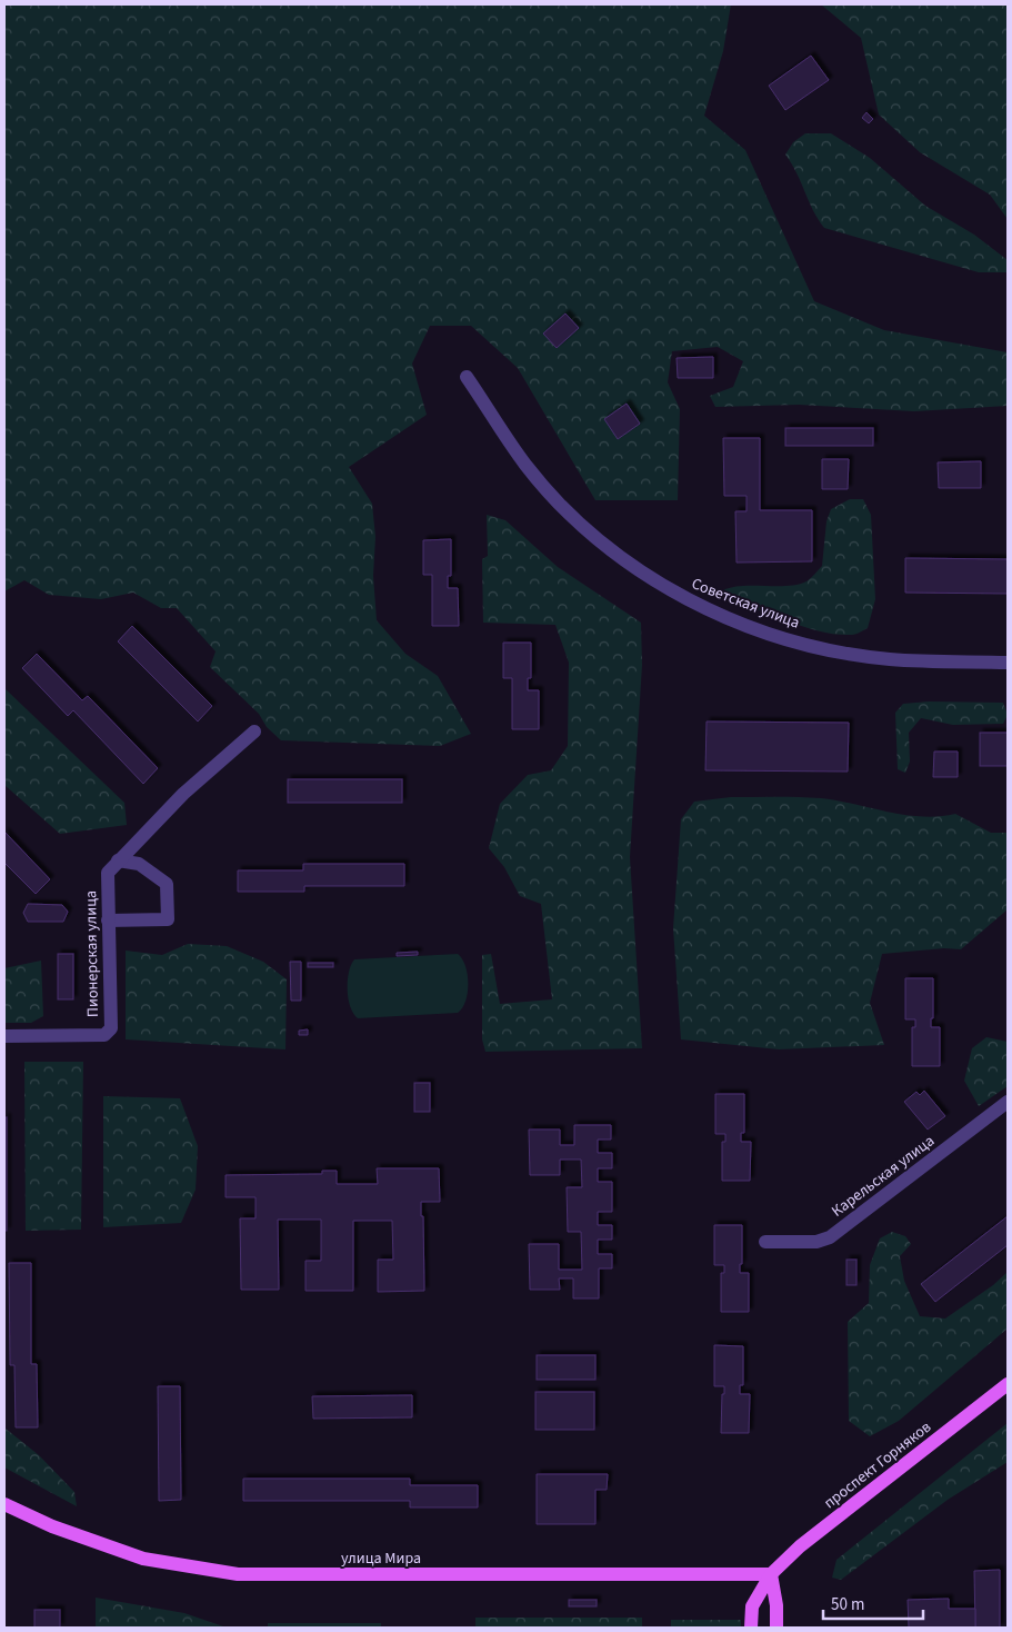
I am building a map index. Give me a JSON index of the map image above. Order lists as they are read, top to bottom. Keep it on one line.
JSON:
{"streets":{"main road":["проспект Горняков","улица Мира"],"street":["Советская улица","Пионерская улица","Карельская улица"]},"crossings":[["проспект Горняков","улица Мира"]],"scale_bar":"50 m"}
